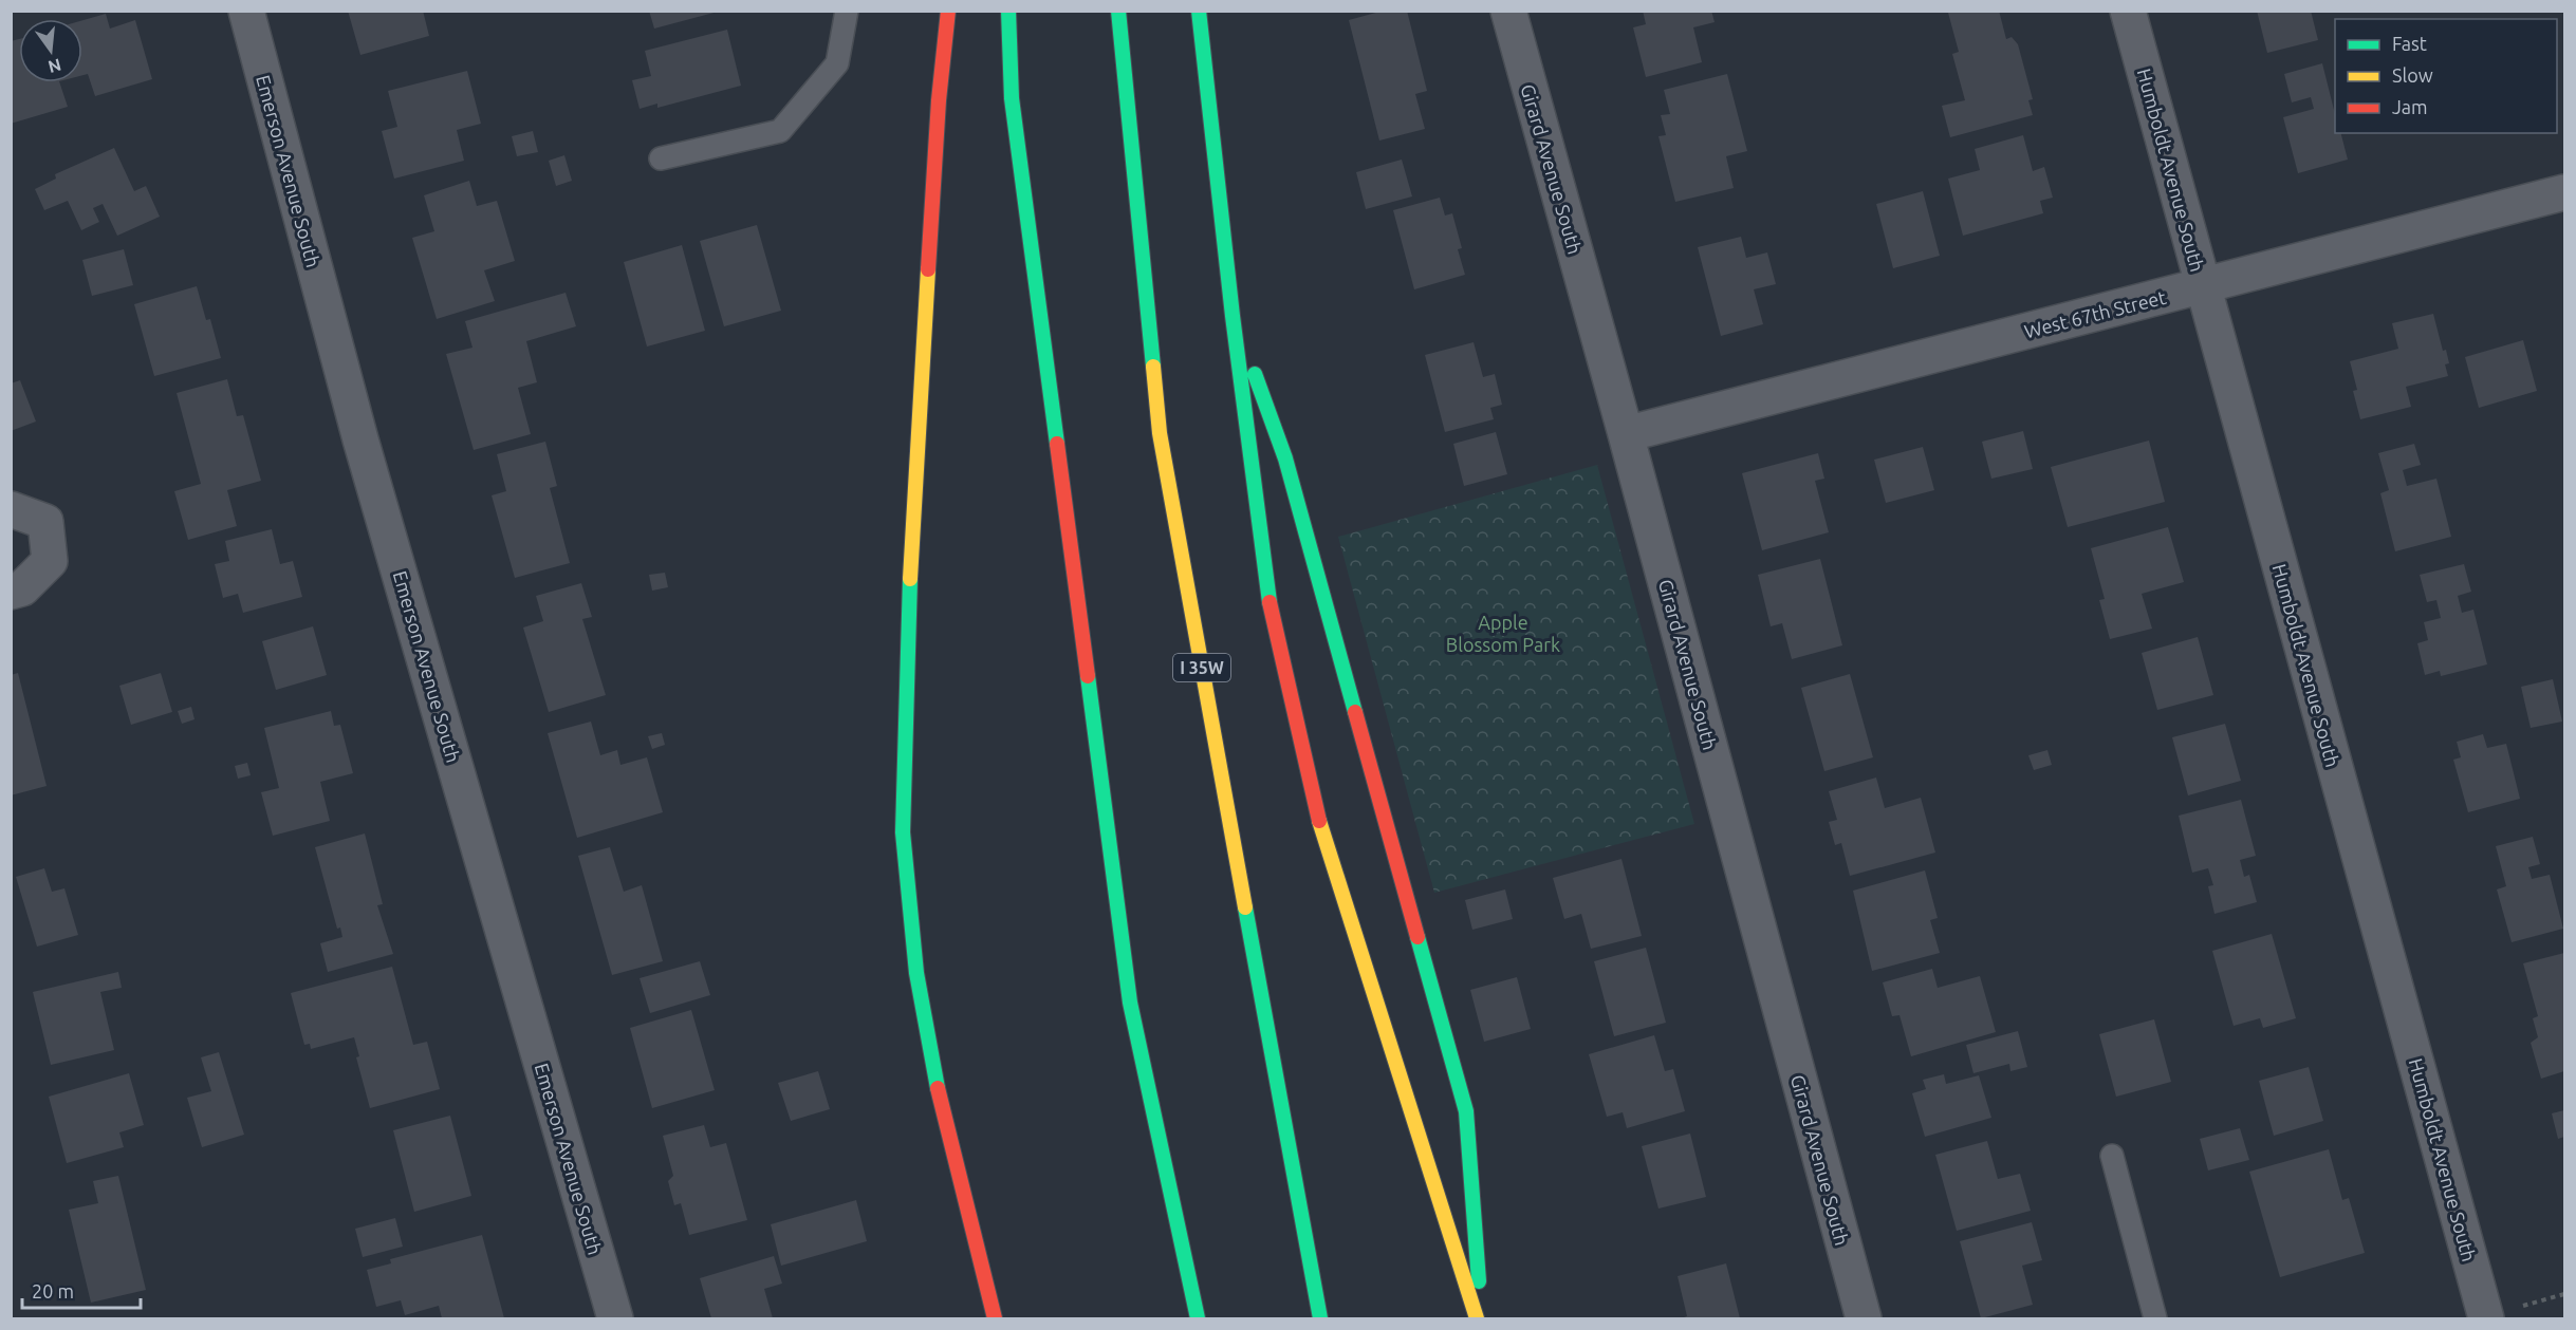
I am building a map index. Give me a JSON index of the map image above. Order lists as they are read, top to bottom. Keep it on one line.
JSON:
{"streets":{"highway":["I 35W"],"street":["Girard Avenue South","Humboldt Avenue South","Emerson Avenue South","West 67th Street"]},"crossings":[["Girard Avenue South","West 67th Street"],["Humboldt Avenue South","West 67th Street"]],"parks":["Apple Blossom Park"],"legend":["Fast","Slow","Jam"],"scale_bar":"20 m","north":"bottom"}
